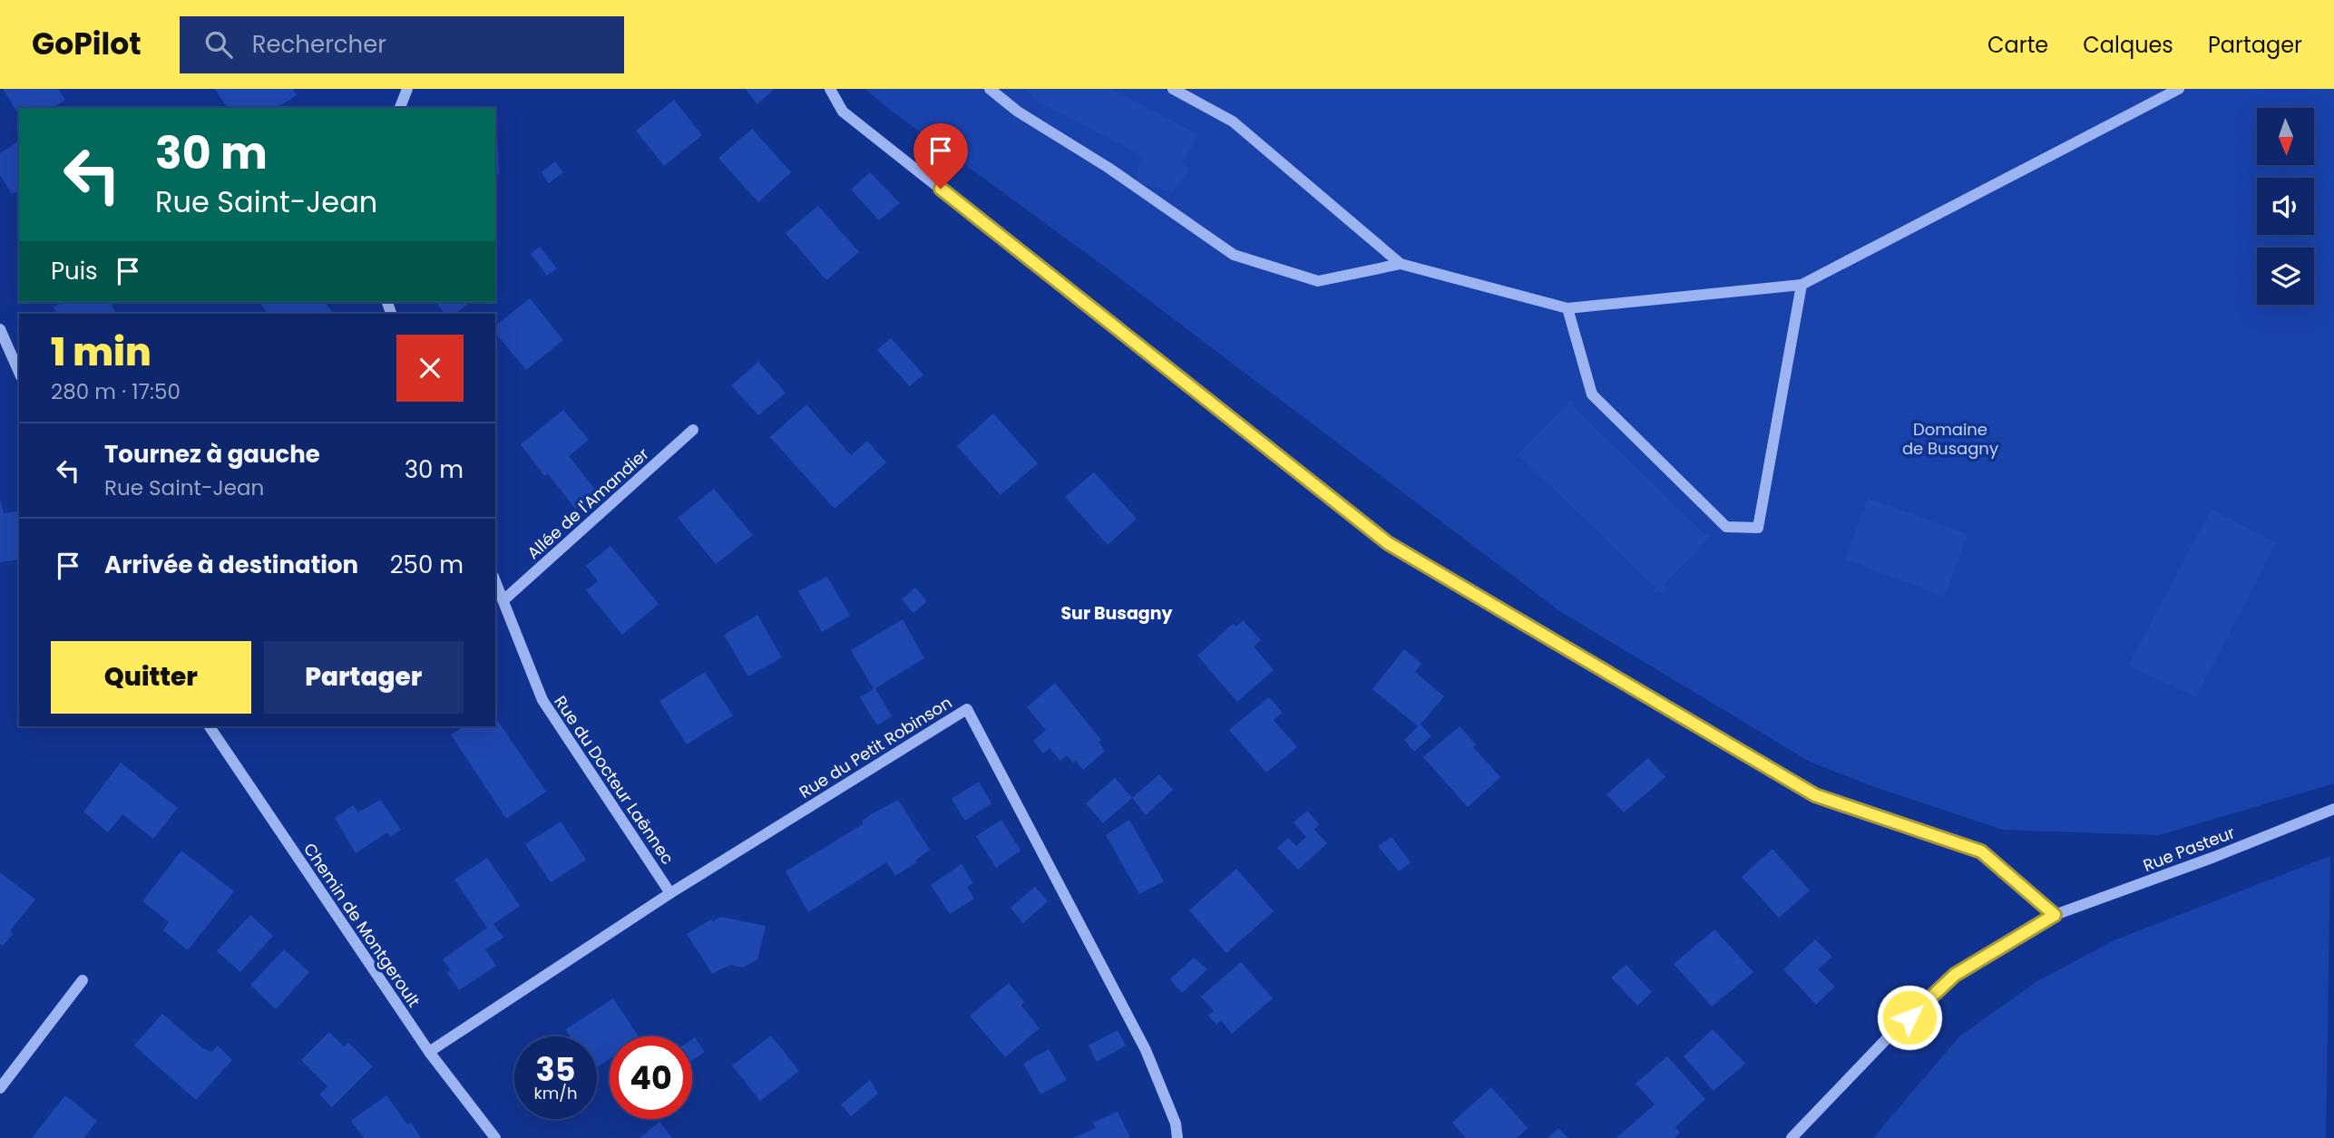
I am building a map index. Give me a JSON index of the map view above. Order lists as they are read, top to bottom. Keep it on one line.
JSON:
{"streets":{"street":["Allée de l'Amandier","Rue du Petit Robinson","Rue du Docteur Laënnec","Rue Pasteur","Chemin de Montgeroult"]},"crossings":[["Allée de l'Amandier","Rue du Docteur Laënnec"],["Rue du Petit Robinson","Rue du Docteur Laënnec"],["Rue du Petit Robinson","Chemin de Montgeroult"]],"districts":["Sur Busagny"],"parks":["Domaine de Busagny"],"north":"bottom","page":{"header":"GoPilot","search":"Rechercher","nav":["Carte","Calques","Partager"],"turn":["30 m","Rue Saint-Jean"],"then":"Puis","heading":["1 min","280 m · 17:50"],"list":[{"name":"Tournez à gauche","note":"Rue Saint-Jean","value":"30 m"},{"name":"Arrivée à destination","value":"250 m"}],"buttons":["Quitter","Partager"],"speed":"35 km/h","limit":"40"}}
